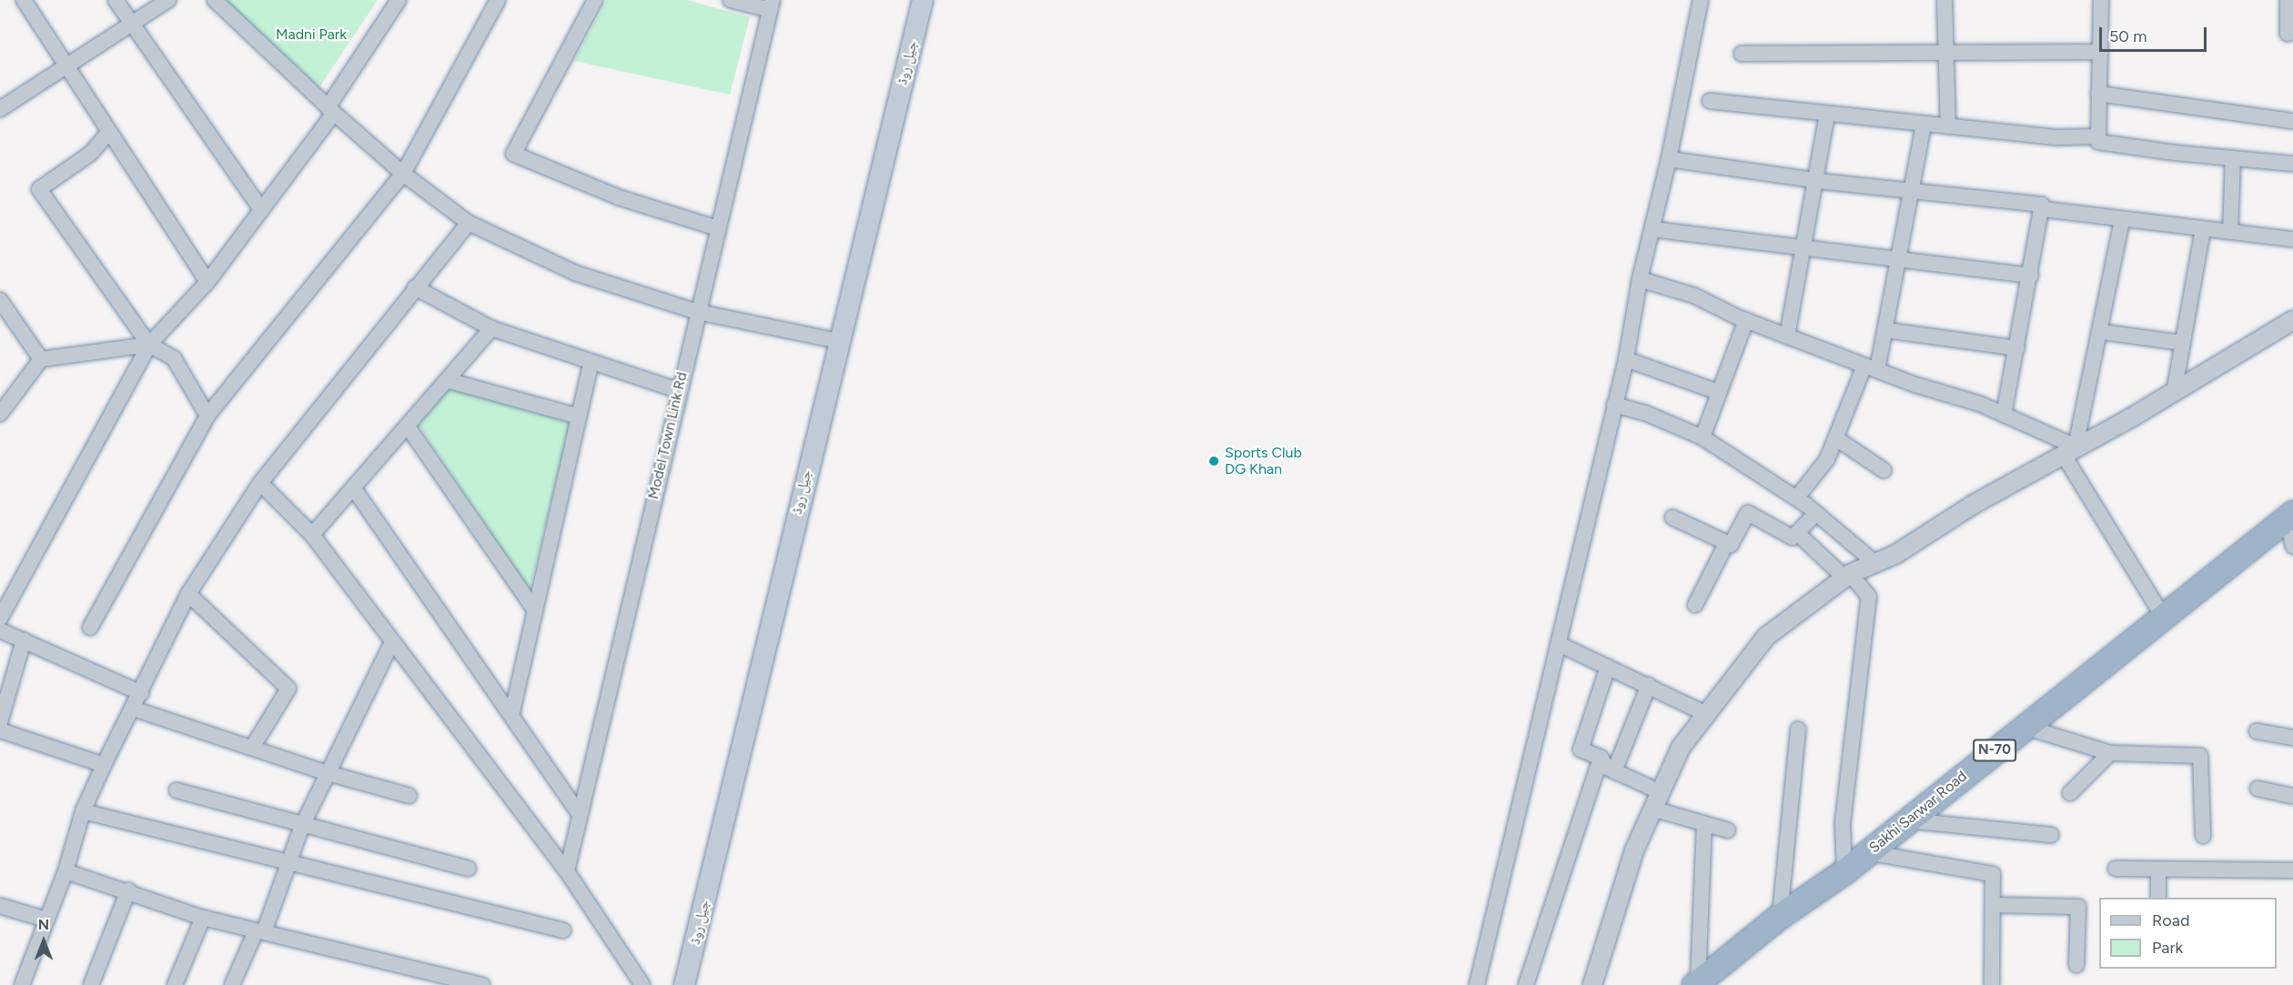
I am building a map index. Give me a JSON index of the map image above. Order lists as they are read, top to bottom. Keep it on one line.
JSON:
{"streets":{"highway":["N-70","Sakhi Sarwar Road"],"main road":["جیل روڈ"],"street":["Model Town Link Rd"]},"parks":["Madni Park"],"places":["Sports Club DG Khan"],"legend":["Road","Park"],"scale_bar":"50 m","north":"top"}
